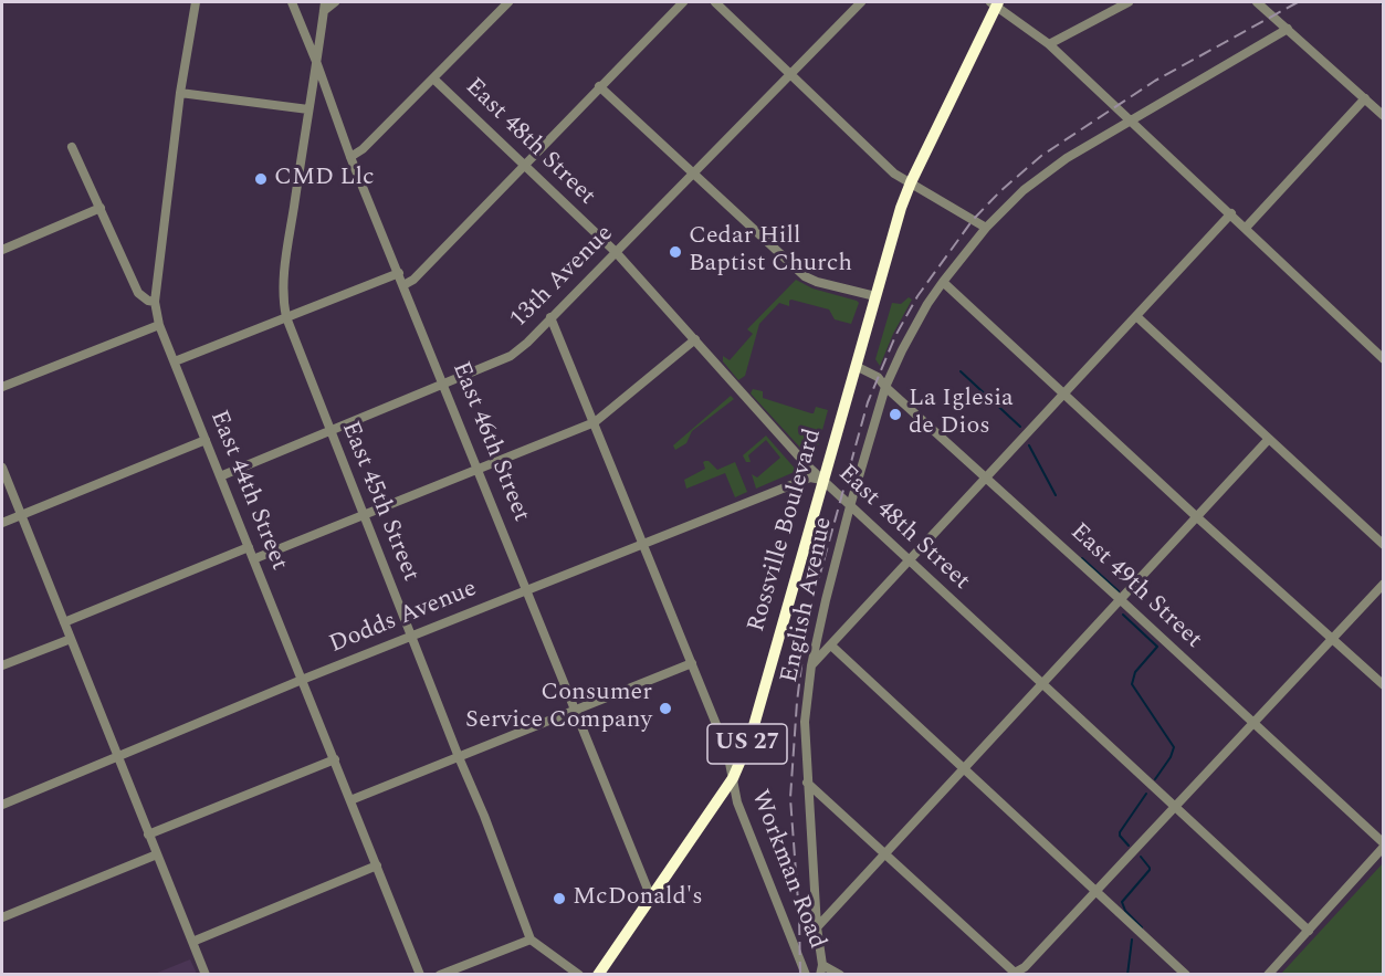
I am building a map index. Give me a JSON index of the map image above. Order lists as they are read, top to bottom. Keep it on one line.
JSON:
{"streets":{"highway":["Rossville Boulevard","US 27"],"street":["East 48th Street","13th Avenue","East 46th Street","East 44th Street","East 45th Street","East 49th Street","English Avenue","Dodds Avenue","Workman Road"]},"crossings":[["East 48th Street","13th Avenue"],["East 48th Street","Rossville Boulevard"],["East 48th Street","English Avenue"],["East 48th Street","Dodds Avenue"],["13th Avenue","East 46th Street"],["13th Avenue","East 44th Street"],["13th Avenue","East 45th Street"],["13th Avenue","Workman Road"],["East 46th Street","East 45th Street"],["East 46th Street","Rossville Boulevard"],["East 46th Street","Dodds Avenue"],["East 44th Street","Dodds Avenue"],["East 45th Street","Dodds Avenue"],["Rossville Boulevard","East 49th Street"],["Rossville Boulevard","Dodds Avenue"],["Rossville Boulevard","Workman Road"],["East 49th Street","English Avenue"],["Dodds Avenue","Workman Road"]],"places":["CMD Llc","Cedar Hill Baptist Church","La Iglesia de Dios","Consumer Service Company","McDonald's"]}
